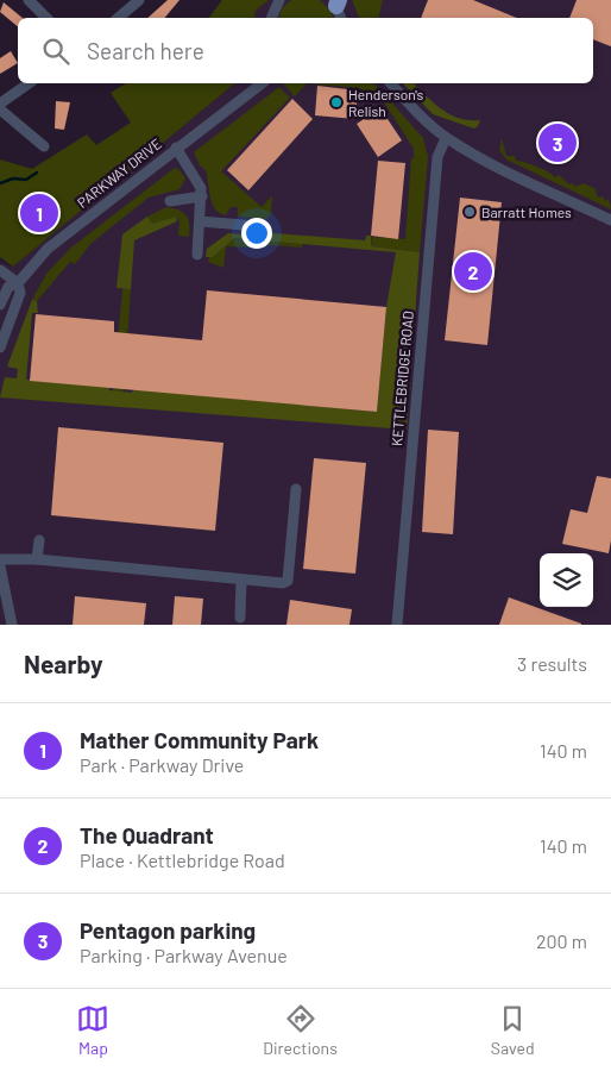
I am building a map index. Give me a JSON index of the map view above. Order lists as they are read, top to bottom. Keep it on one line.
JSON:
{"streets":{"street":["PARKWAY DRIVE","KETTLEBRIDGE ROAD"]},"places":["Henderson's Relish","Barratt Homes"],"page":{"search":"Search here","pins":["3","1","2"],"heading":["Nearby","3 results"],"list":[{"mark":"1","name":"Mather Community Park","note":"Park · Parkway Drive","value":"140 m"},{"mark":"2","name":"The Quadrant","note":"Place · Kettlebridge Road","value":"140 m"},{"mark":"3","name":"Pentagon parking","note":"Parking · Parkway Avenue","value":"200 m"}],"nav":["Map","Directions","Saved"]}}
